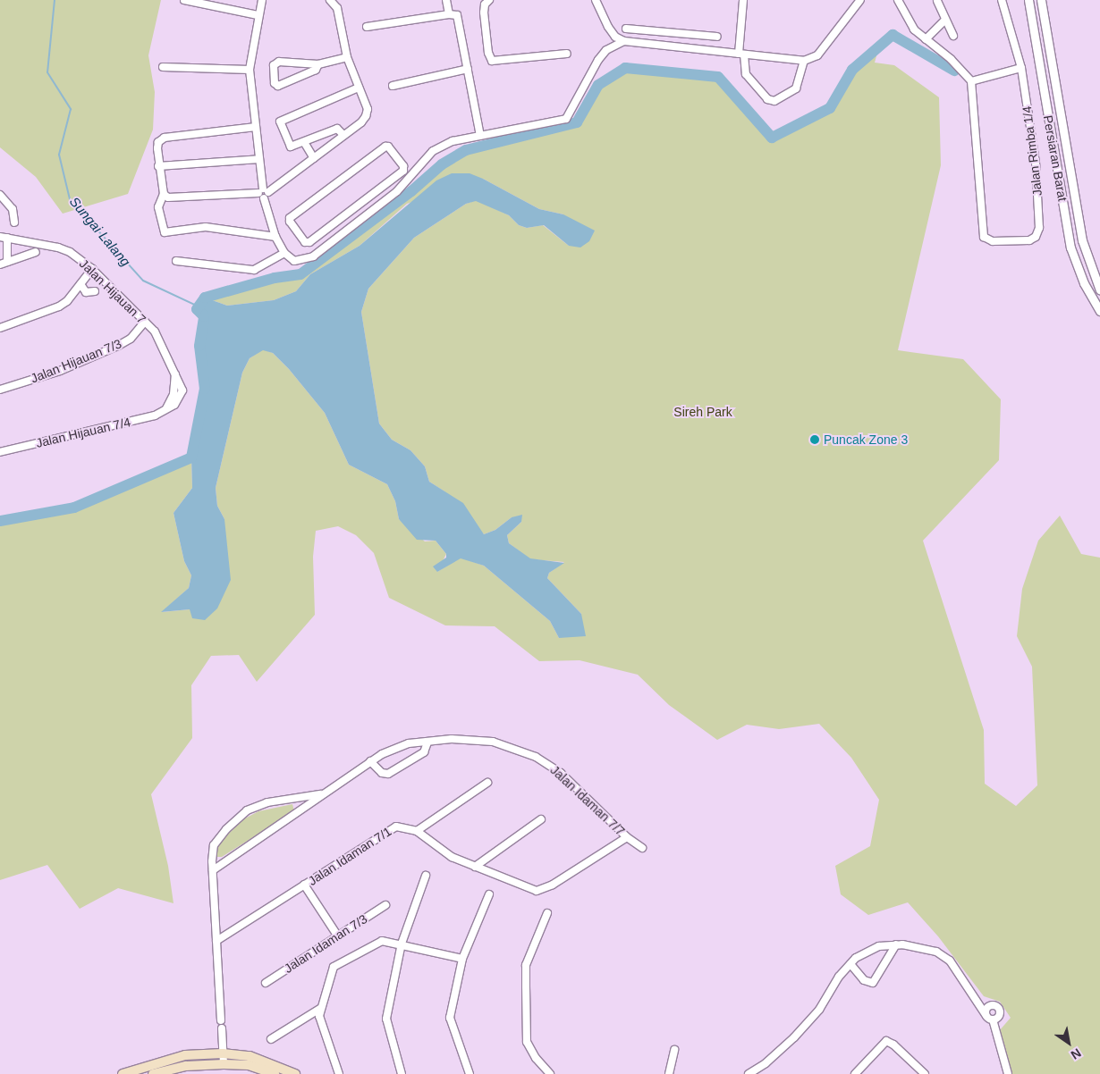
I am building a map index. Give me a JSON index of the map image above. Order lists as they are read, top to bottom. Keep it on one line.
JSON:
{"streets":{"street":["Jalan Rimba 1/4","Persiaran Barat","Jalan Hijauan 7","Jalan Hijauan 7/3","Jalan Hijauan 7/4","Jalan Idaman 7/7","Jalan Idaman 7/1","Jalan Idaman 7/3"]},"crossings":[["Jalan Hijauan 7","Jalan Hijauan 7/3"],["Jalan Hijauan 7","Jalan Hijauan 7/4"],["Jalan Idaman 7/7","Jalan Idaman 7/1"]],"water":["Sungai Lalang"],"parks":["Sireh Park"],"places":["Puncak Zone 3"],"north":"bottom right"}
